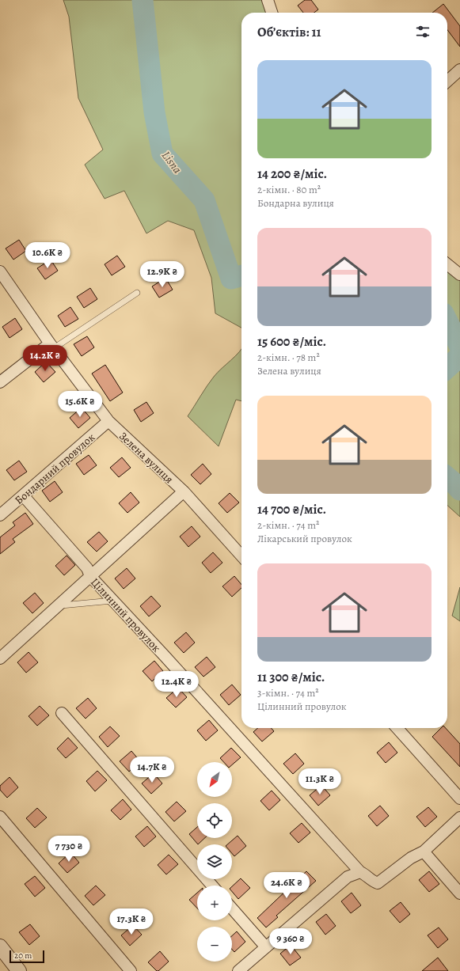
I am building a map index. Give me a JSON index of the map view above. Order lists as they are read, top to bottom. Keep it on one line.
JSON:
{"streets":{"street":["Зелена вулиця","Бондарний провулок","Цілинний провулок"]},"crossings":[["Зелена вулиця","Бондарний провулок"],["Бондарний провулок","Цілинний провулок"]],"water":["Lisna"],"scale_bar":"20 m","north":"bottom left","page":{"heading":"Об’єктів: 11","list":[{"name":"14 200 ₴/міс.","note":"2-кімн. · 80 m² · Бондарна вулиця"},{"name":"15 600 ₴/міс.","note":"2-кімн. · 78 m² · Зелена вулиця"},{"name":"14 700 ₴/міс.","note":"2-кімн. · 74 m² · Лікарський провулок"},{"name":"11 300 ₴/міс.","note":"3-кімн. · 74 m² · Цілинний провулок"}],"price":["10.6K ₴","12.9K ₴","14.2K ₴","15.6K ₴","12.4K ₴","14.7K ₴","11.3K ₴","7 730 ₴","24.6K ₴","17.3K ₴","9 360 ₴"],"map_buttons":["+","−"],"scale":"20 m"}}
